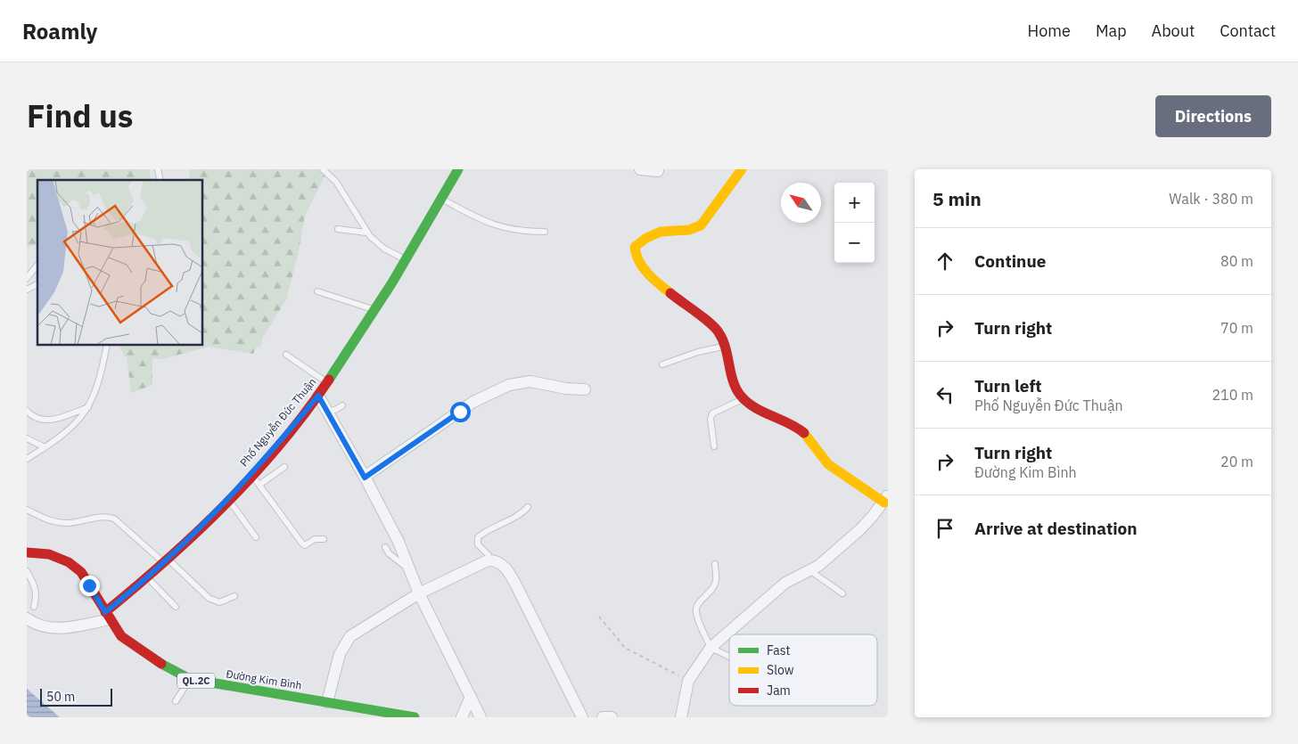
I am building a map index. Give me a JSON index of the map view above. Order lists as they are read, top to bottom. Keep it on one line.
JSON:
{"streets":{"street":["Phố Nguyễn Đức Thuận","Đường Kim Bình","QL.2C"]},"crossings":[["Phố Nguyễn Đức Thuận","Đường Kim Bình"]],"legend":["Fast","Slow","Jam"],"scale_bar":"50 m","north":"top left","page":{"header":"Roamly","nav":["Home","Map","About","Contact"],"title":"Find us","buttons":"Directions","heading":["5 min","Walk · 380 m"],"map_buttons":["+","−"],"list":[["Continue","80 m"],["Turn right","70 m"],["Turn left","Phố Nguyễn Đức Thuận","210 m"],["Turn right","Đường Kim Bình","20 m"],"Arrive at destination"],"scale":"50 m"}}
